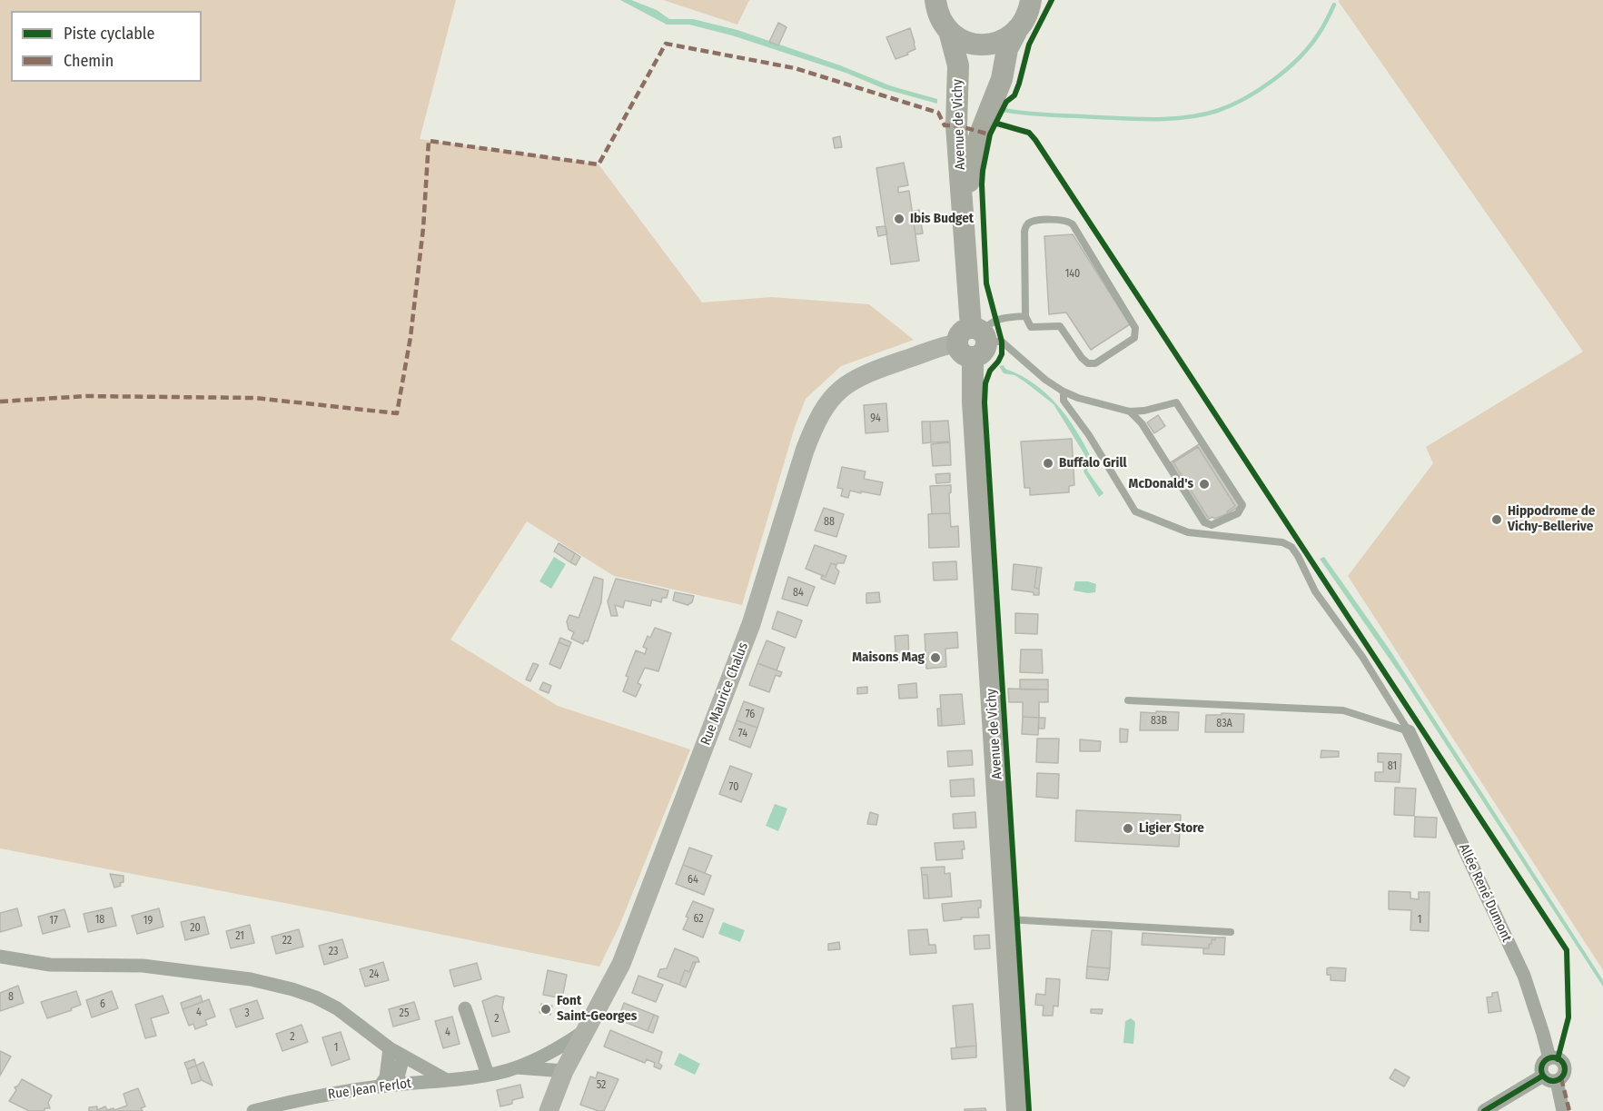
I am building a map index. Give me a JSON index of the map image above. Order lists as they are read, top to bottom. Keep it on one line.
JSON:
{"streets":{"main road":["Avenue de Vichy"],"street":["Rue Maurice Chalus","Allée René Dumont","Rue Jean Ferlot"]},"crossings":[["Avenue de Vichy","Rue Maurice Chalus"],["Rue Maurice Chalus","Rue Jean Ferlot"]],"places":["Ibis Budget","Buffalo Grill","McDonald's","Hippodrome de Vichy-Bellerive","Maisons Mag","Ligier Store","Font Saint-Georges"],"house_numbers":["140","94","88","84","76","83B","83A","74","81","70","64","62","18","1","17","19","20","21","22","23","24","8","6","4","3","25","2","4","2","1","52"],"legend":["Piste cyclable","Chemin"]}
